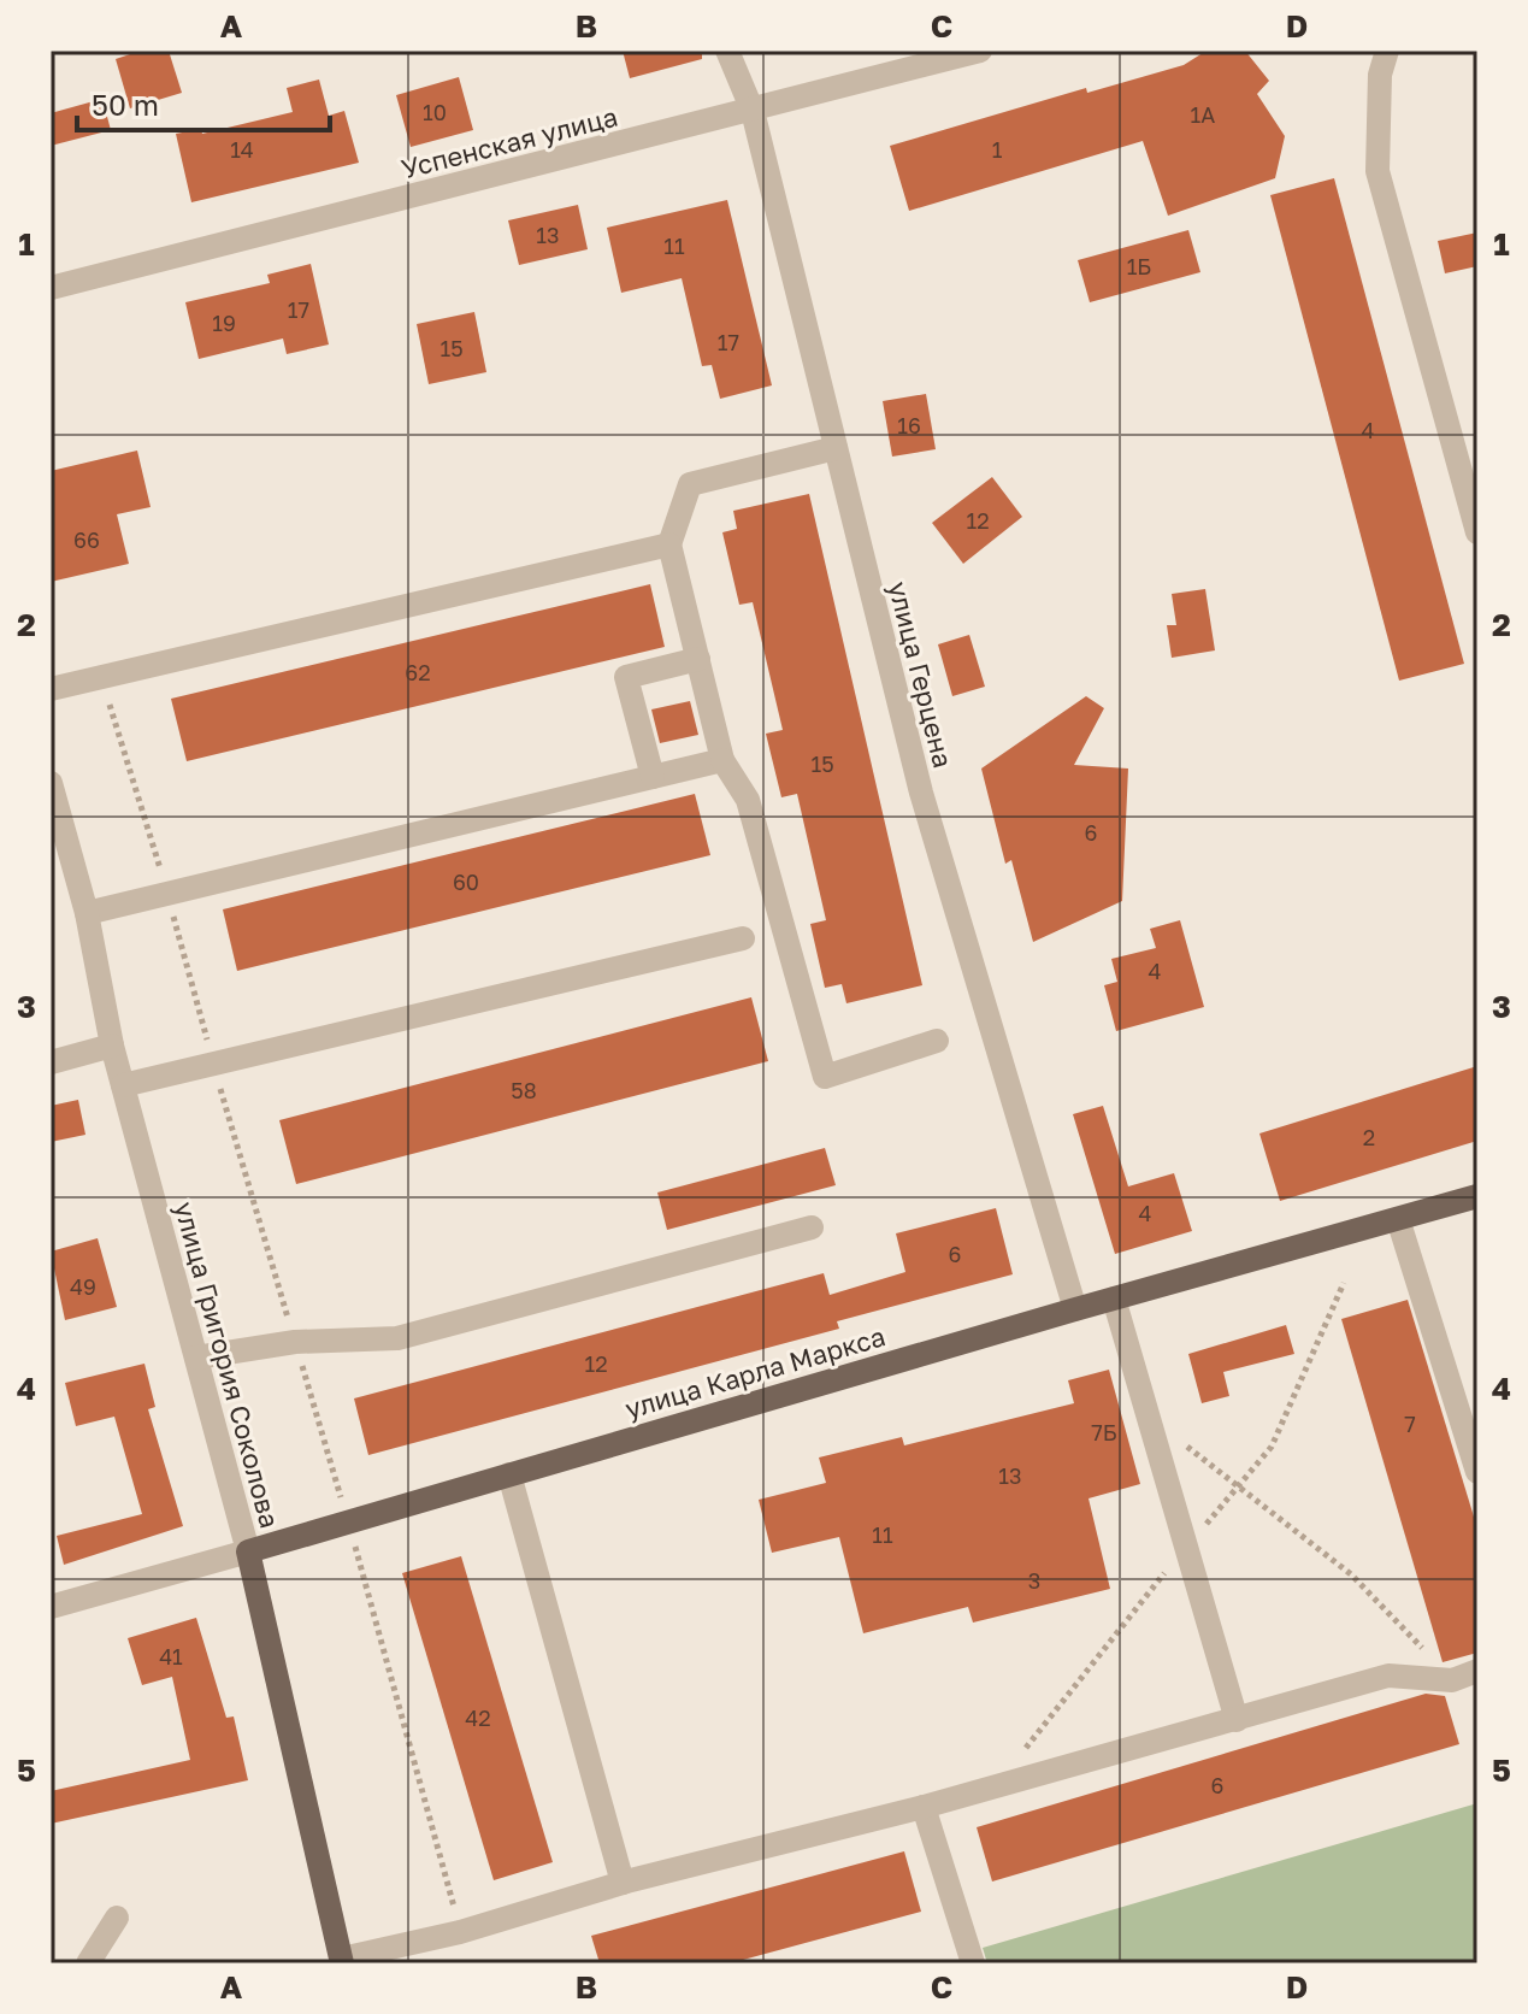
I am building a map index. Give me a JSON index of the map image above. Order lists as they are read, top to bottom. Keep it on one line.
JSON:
{"streets":{"main road":["улица Григория Соколова","улица Карла Маркса"],"street":["Успенская улица","улица Герцена"]},"crossings":[["Успенская улица","улица Герцена"],["улица Герцена","улица Карла Маркса"],["улица Григория Соколова","улица Карла Маркса"]],"house_numbers":["10","1А","14","1","13","11","1Б","17","19","17","15","16","4","12","66","62","15","6","60","4","58","2","4","6","49","12","7","7Б","13","11","3","41","42","6"],"scale_bar":"50 m","grid":{"columns":["A","B","C","D"],"rows":["1","2","3","4","5"]}}
